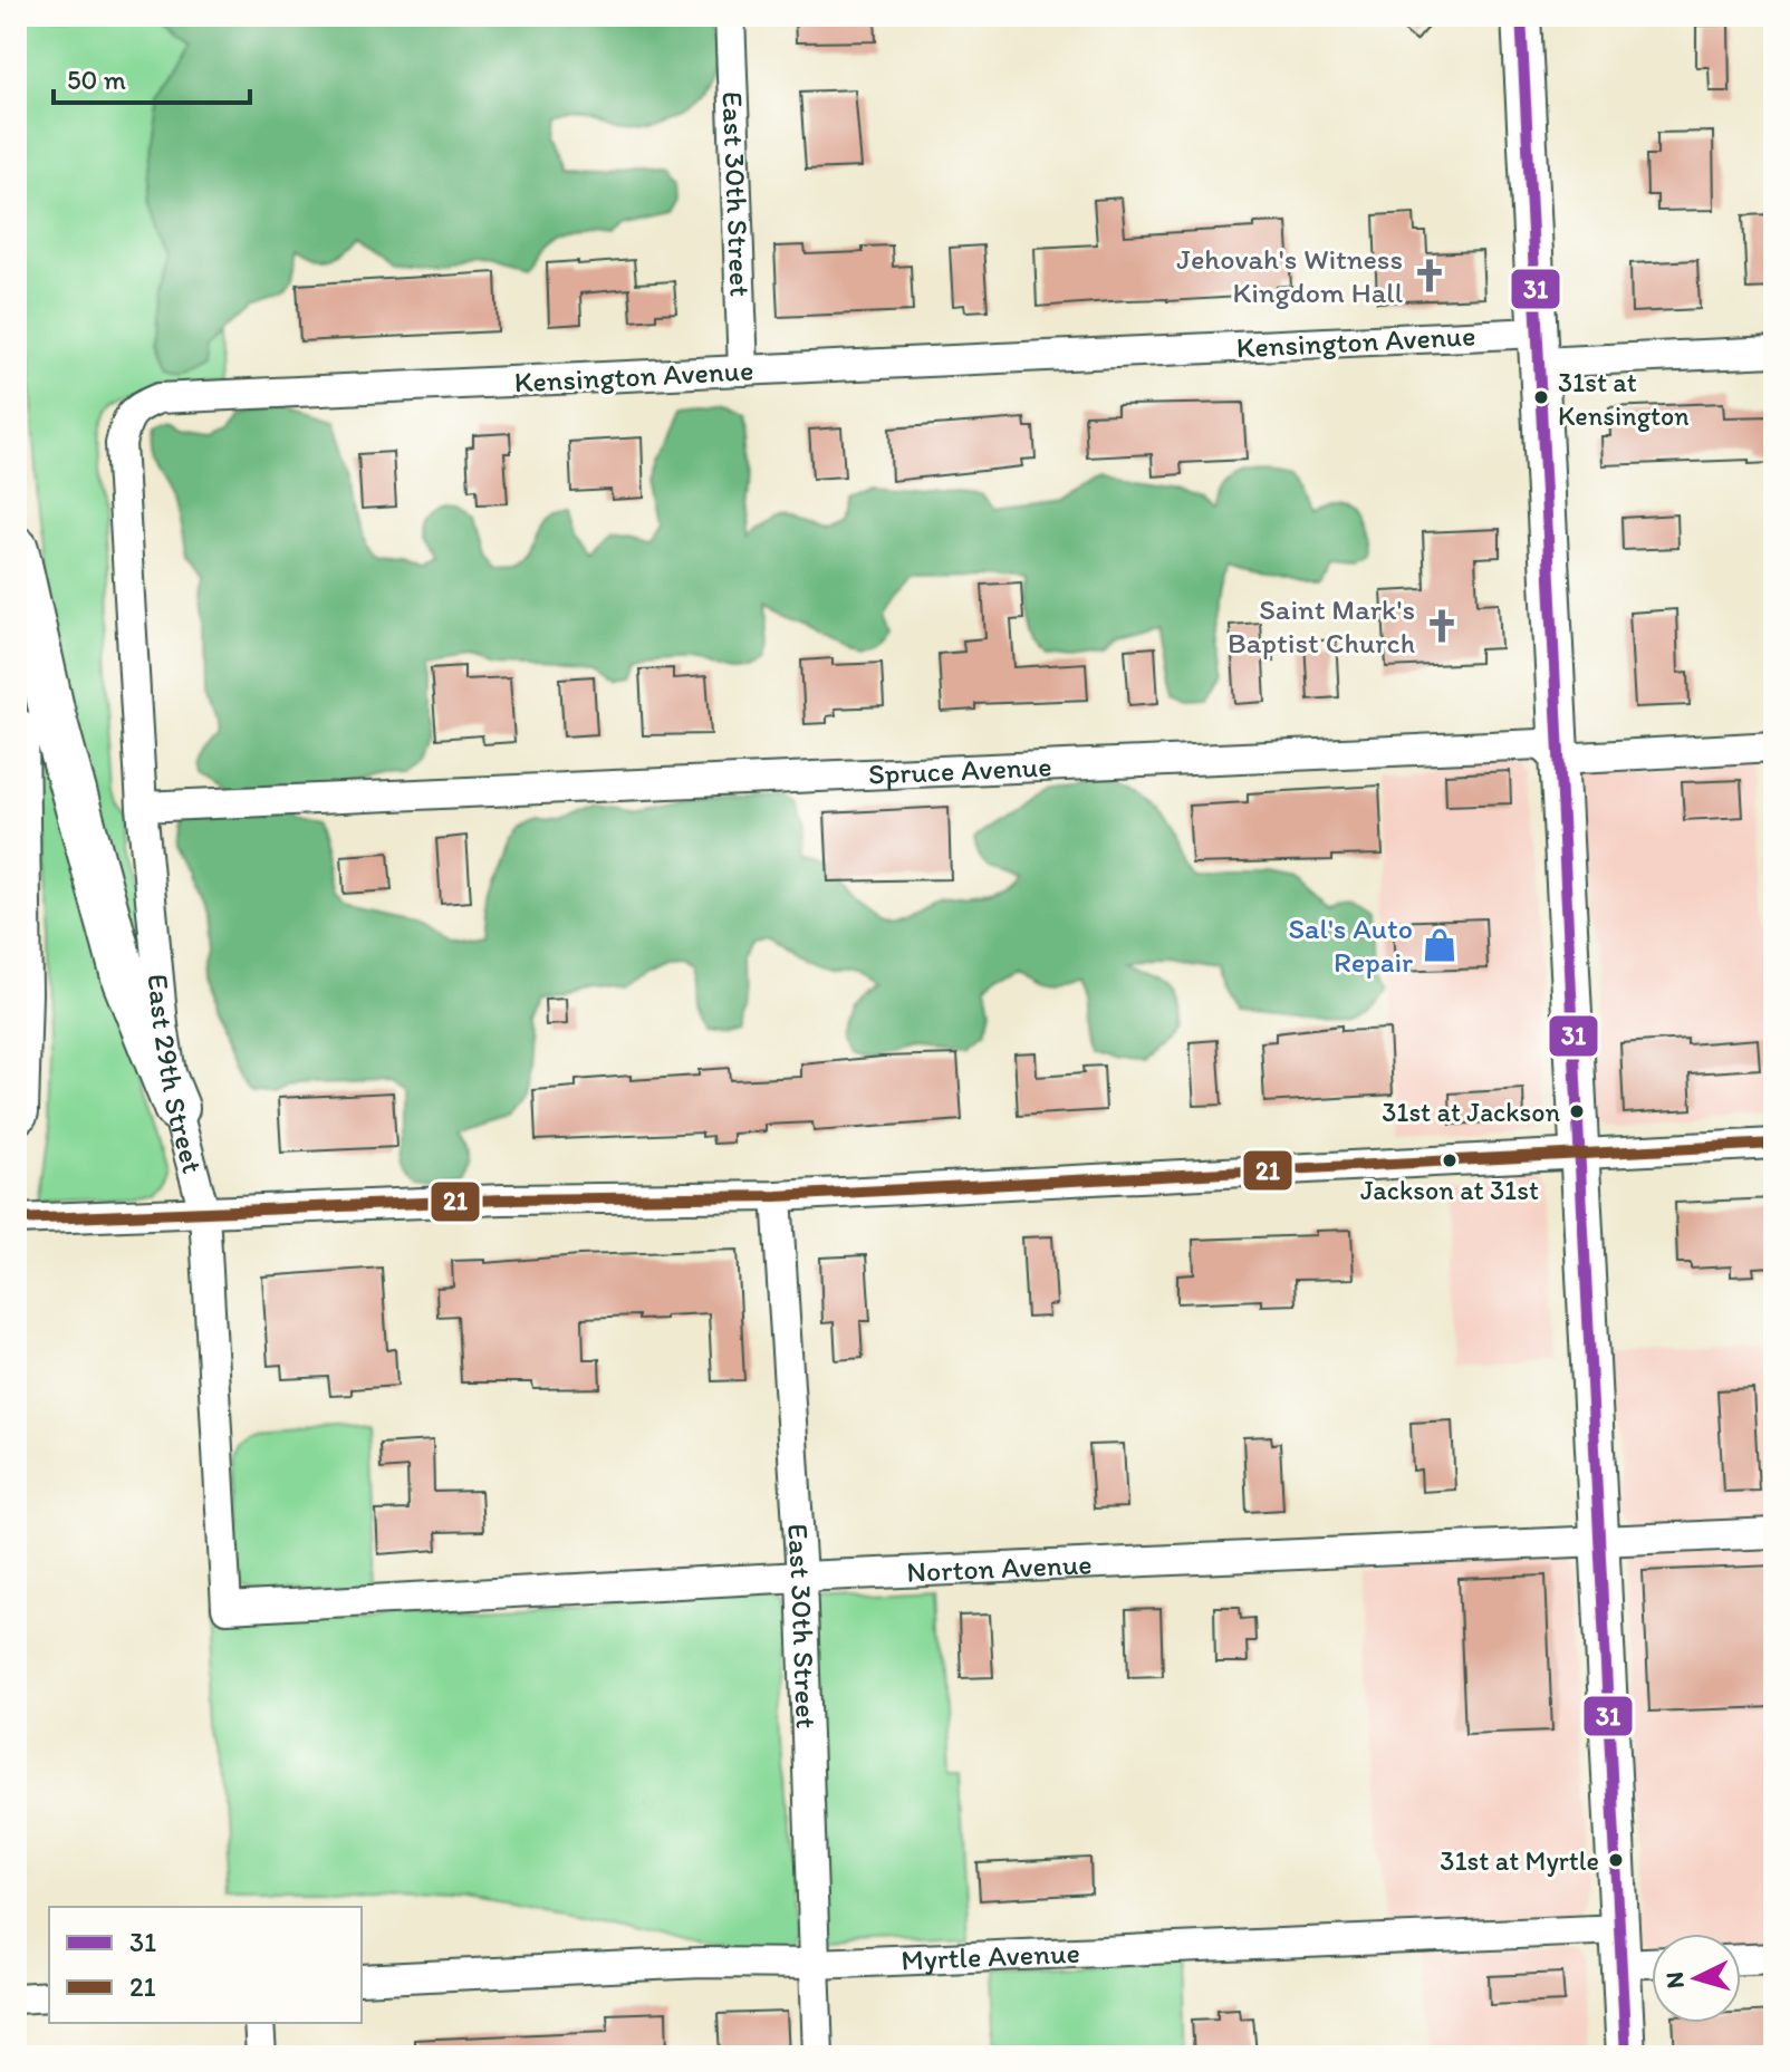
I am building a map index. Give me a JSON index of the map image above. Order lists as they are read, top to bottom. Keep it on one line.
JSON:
{"streets":{"street":["East 30th Street","Kensington Avenue","Spruce Avenue","East 29th Street","Norton Avenue","Myrtle Avenue"]},"crossings":[["East 30th Street","Kensington Avenue"],["East 30th Street","Norton Avenue"],["East 30th Street","Myrtle Avenue"],["Kensington Avenue","Spruce Avenue"],["Kensington Avenue","East 29th Street"],["Spruce Avenue","East 29th Street"],["East 29th Street","Norton Avenue"]],"places":{"church":["Jehovah's Witness Kingdom Hall","Saint Mark's Baptist Church"],"other":["31st at Kensington","31st at Jackson","Jackson at 31st","31st at Myrtle"],"shop":["Sal's Auto Repair"]},"lines":["transit line 31","transit line 21"],"legend":["31","21"],"scale_bar":"50 m","north":"left"}
